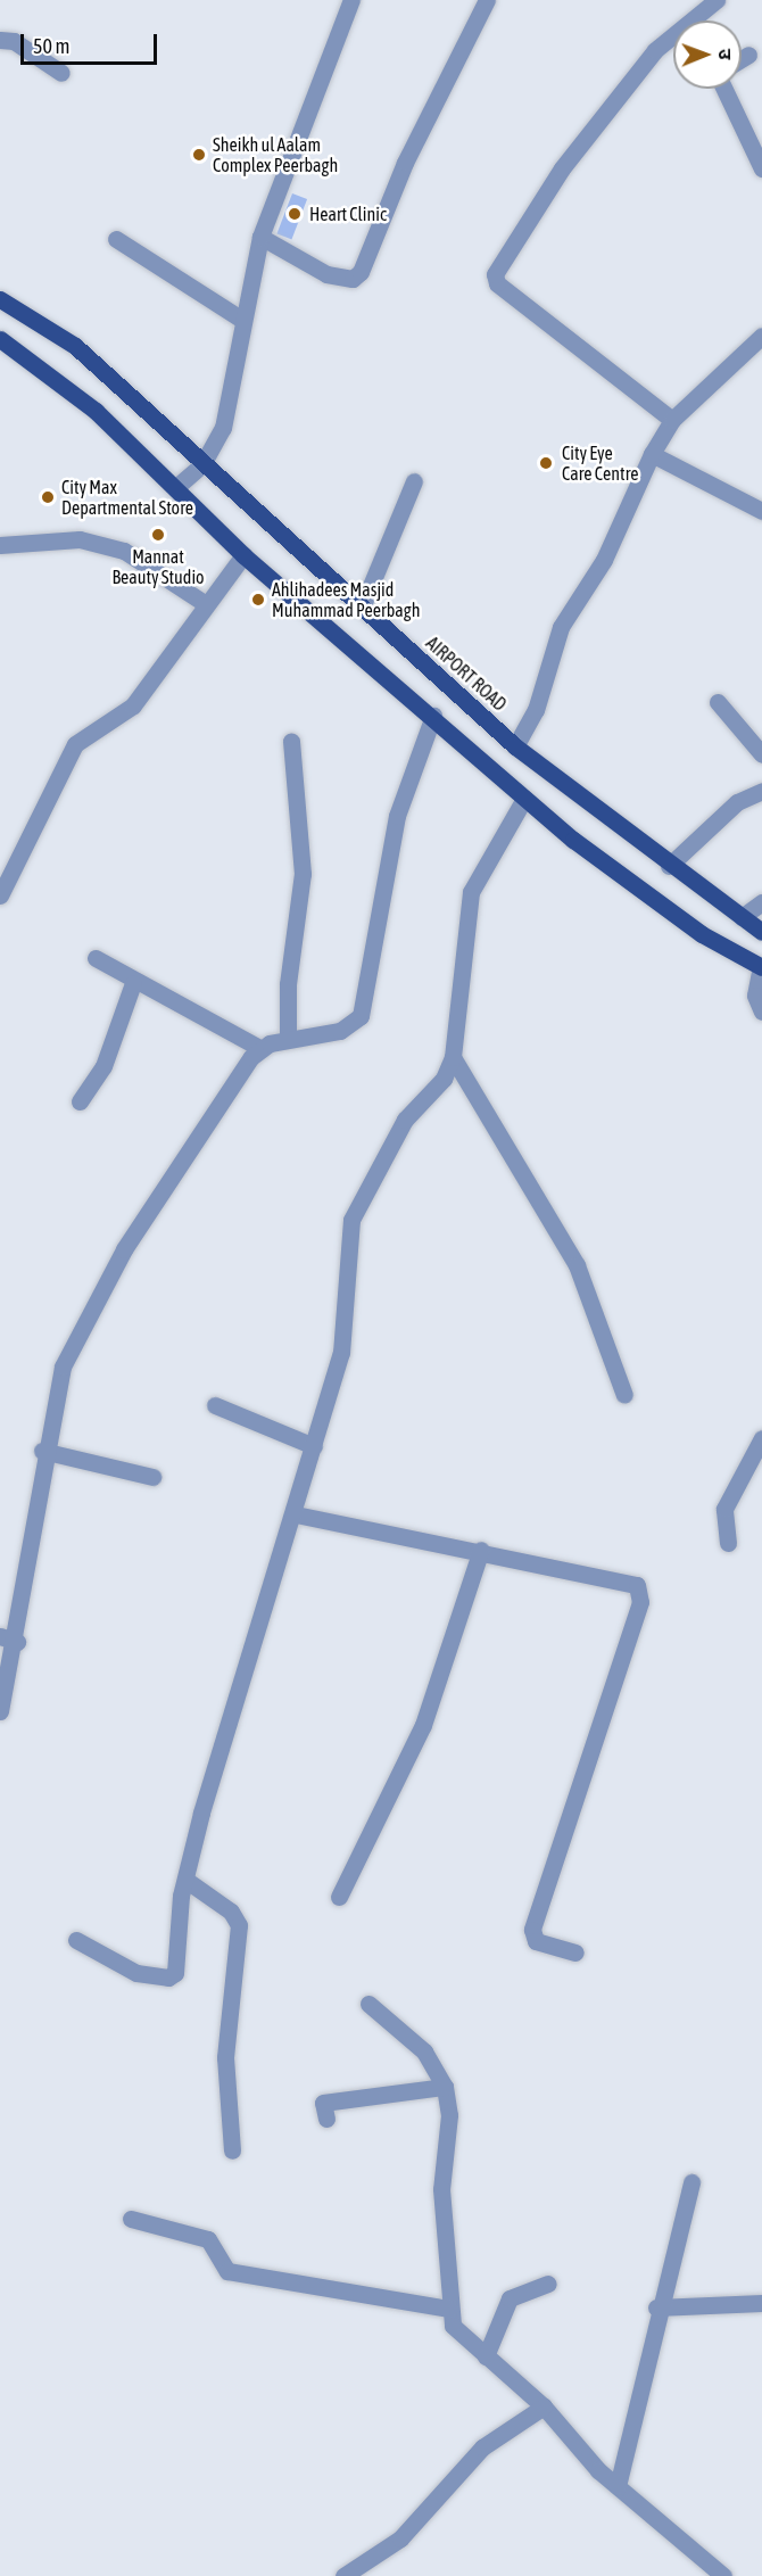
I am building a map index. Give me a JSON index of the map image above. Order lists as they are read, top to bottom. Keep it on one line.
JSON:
{"streets":{"main road":["AIRPORT ROAD"]},"places":["Sheikh ul Aalam Complex Peerbagh","Heart Clinic","City Eye Care Centre","City Max Departmental Store","Mannat Beauty Studio","Ahlihadees Masjid Muhammad Peerbagh"],"scale_bar":"50 m","north":"right"}
